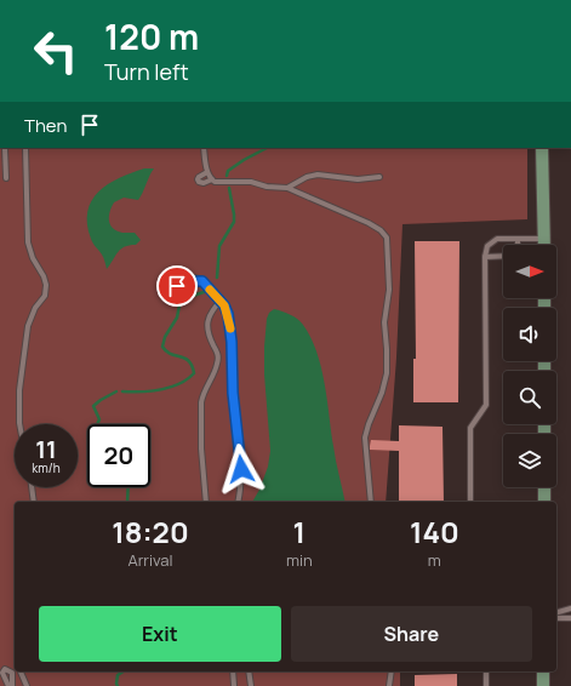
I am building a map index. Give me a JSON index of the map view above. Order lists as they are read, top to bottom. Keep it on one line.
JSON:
{"north":"right","page":{"turn":["120 m","Turn left"],"then":"Then","speed":"11 km/h","limit":"20","eta":["18:20","Arrival","1","min","140","m"],"buttons":["Exit","Share"]}}
